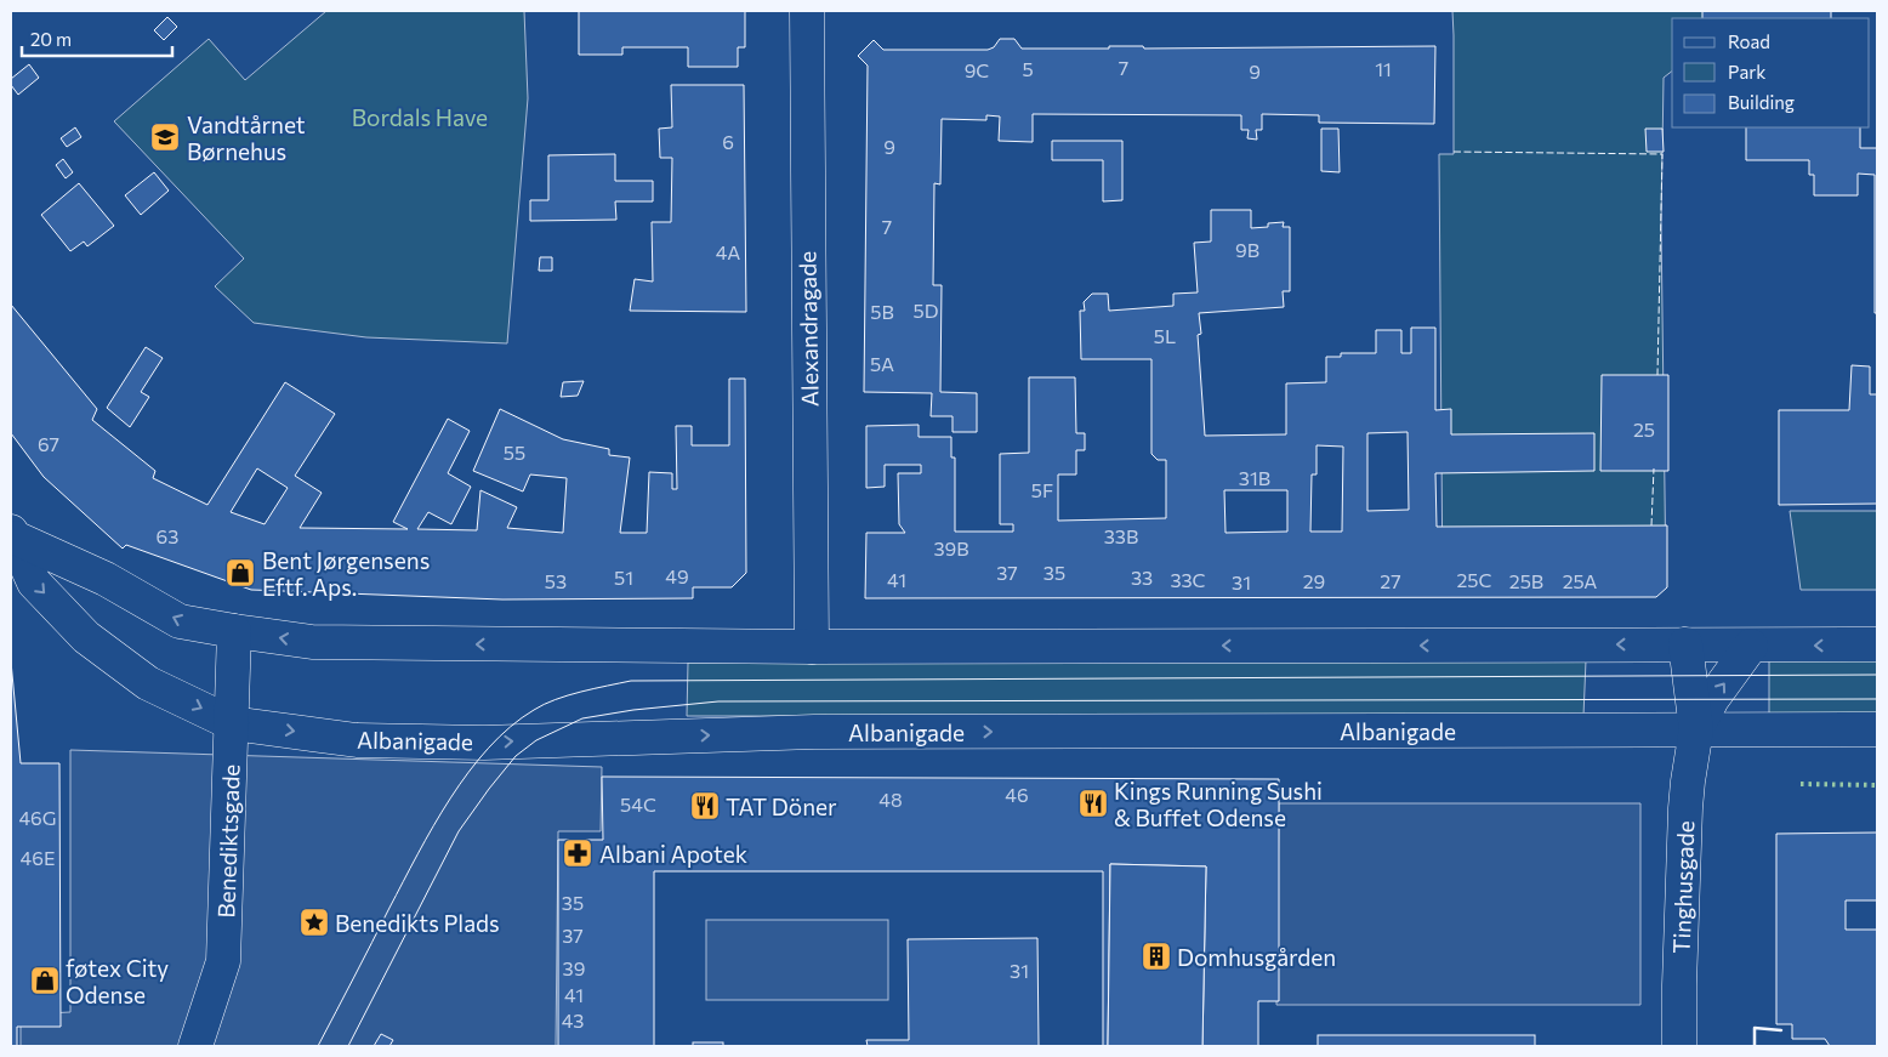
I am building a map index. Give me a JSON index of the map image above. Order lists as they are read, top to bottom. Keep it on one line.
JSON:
{"streets":{"street":["Alexandragade","Albanigade","Benediktsgade","Tinghusgade"]},"crossings":[["Alexandragade","Albanigade"],["Albanigade","Benediktsgade"],["Albanigade","Tinghusgade"]],"parks":["Bordals Have"],"places":{"school or university":["Vandtårnet Børnehus"],"shop":["Bent Jørgensens Eftf. Aps.","føtex City Odense"],"restaurant":["Kings Running Sushi & Buffet Odense","TAT Döner"],"pharmacy":["Albani Apotek"],"place":["Benedikts Plads"],"building":["Domhusgården"]},"house_numbers":["7","5","11","9C","9","6","9","7","9B","4A","5D","5B","5L","5A","25","67","55","31B","5F","63","33B","39B","37","35","49","51","33","41","33C","25C","53","29","27","25B","25A","31","46","48","54C","46G","46E","35","37","39","31","41","43"],"legend":["Road","Park","Building"],"scale_bar":"20 m"}
